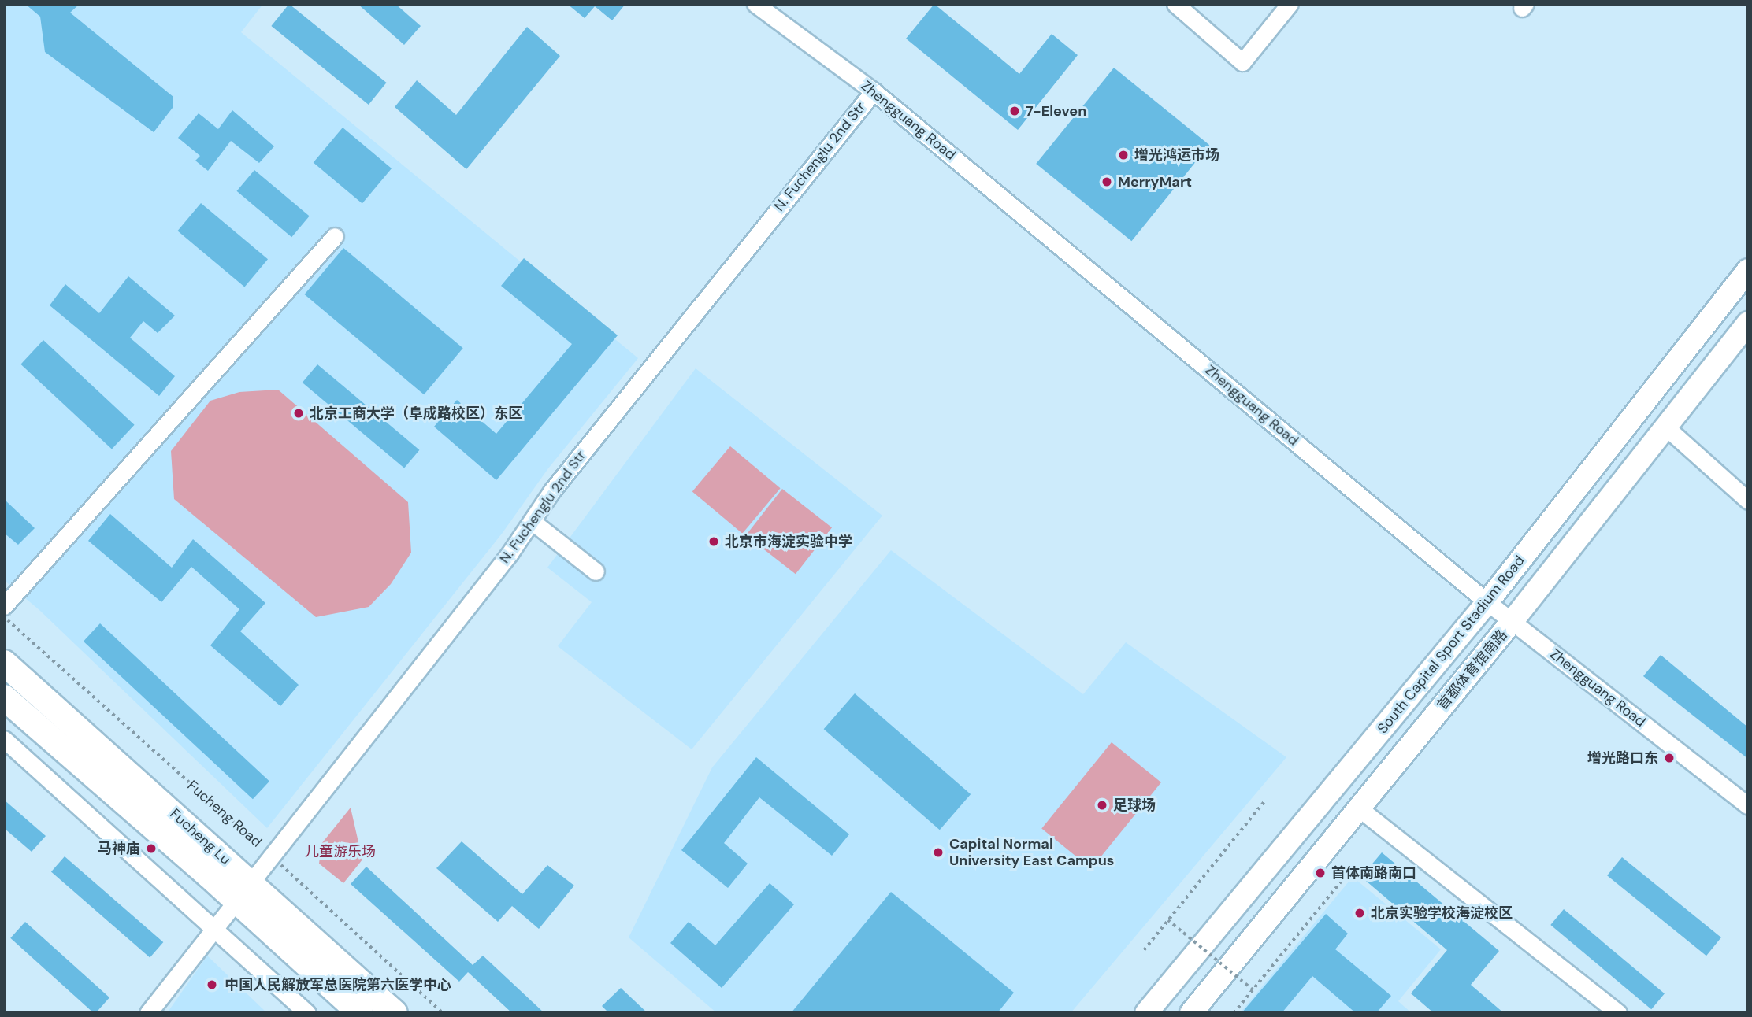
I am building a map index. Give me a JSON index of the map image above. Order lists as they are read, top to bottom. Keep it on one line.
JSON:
{"streets":{"highway":["Fucheng Lu"],"main road":["South Capital Sport Stadium Road","首都体育馆南路"],"street":["Zhengguang Road","N. Fuchenglu 2nd Str"],"path":["Fucheng Road"]},"crossings":[["Zhengguang Road","N. Fuchenglu 2nd Str"],["Zhengguang Road","South Capital Sport Stadium Road"],["Zhengguang Road","首都体育馆南路"],["N. Fuchenglu 2nd Str","Fucheng Road"],["N. Fuchenglu 2nd Str","Fucheng Lu"]],"parks":["儿童游乐场"],"places":["7-Eleven","增光鸿运市场","MerryMart","北京工商大学（阜成路校区）东区","北京市海淀实验中学","增光路口东","足球场","马神庙","Capital Normal University East Campus","首体南路南口","北京实验学校海淀校区","中国人民解放军总医院第六医学中心"]}
